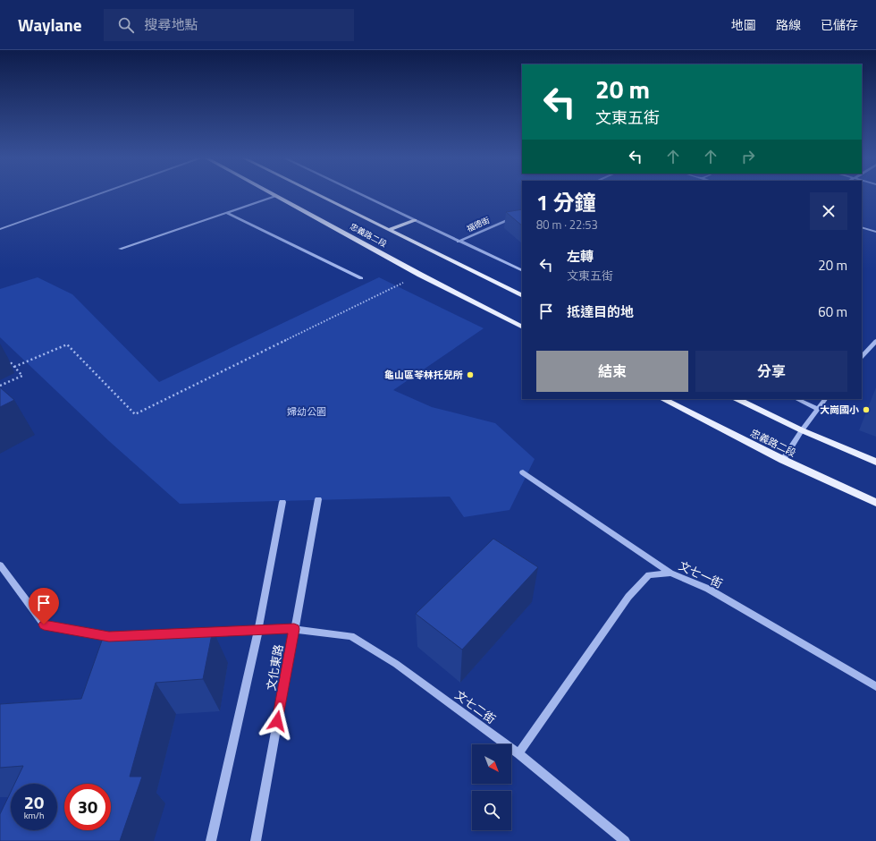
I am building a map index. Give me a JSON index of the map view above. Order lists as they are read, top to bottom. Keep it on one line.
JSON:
{"streets":{"main road":["忠義路二段"],"street":["福德街","文七一街","文化東路","文七二街"]},"crossings":[["文七一街","文七二街"],["文化東路","文七二街"]],"parks":["婦幼公園"],"places":["龜山區苓林托兒所","大崗國小"],"north":"bottom right","page":{"header":"Waylane","search":"搜尋地點","nav":["地圖","路線","已儲存"],"turn":["20 m","文東五街"],"heading":["1 分鐘","80 m · 22:53"],"list":[{"name":"左轉","note":"文東五街","value":"20 m"},{"name":"抵達目的地","value":"60 m"}],"buttons":["結束","分享"],"speed":"20 km/h","limit":"30"}}
